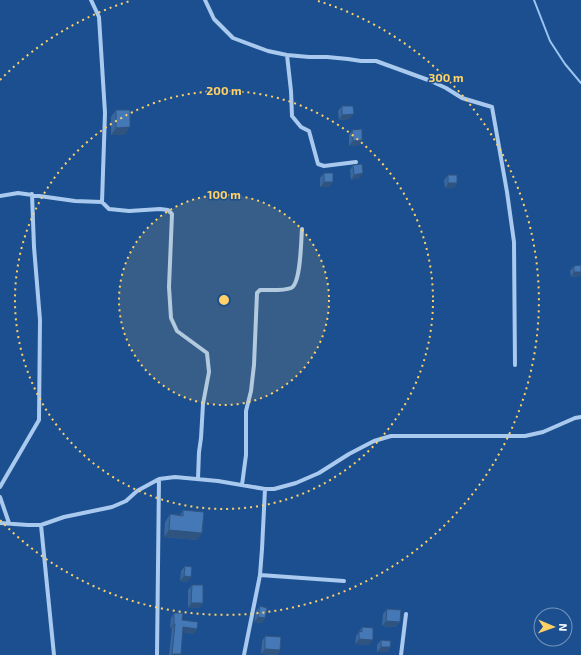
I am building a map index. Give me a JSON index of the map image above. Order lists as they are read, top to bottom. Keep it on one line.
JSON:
{"north":"right","rings":["300 m","200 m","100 m"]}
